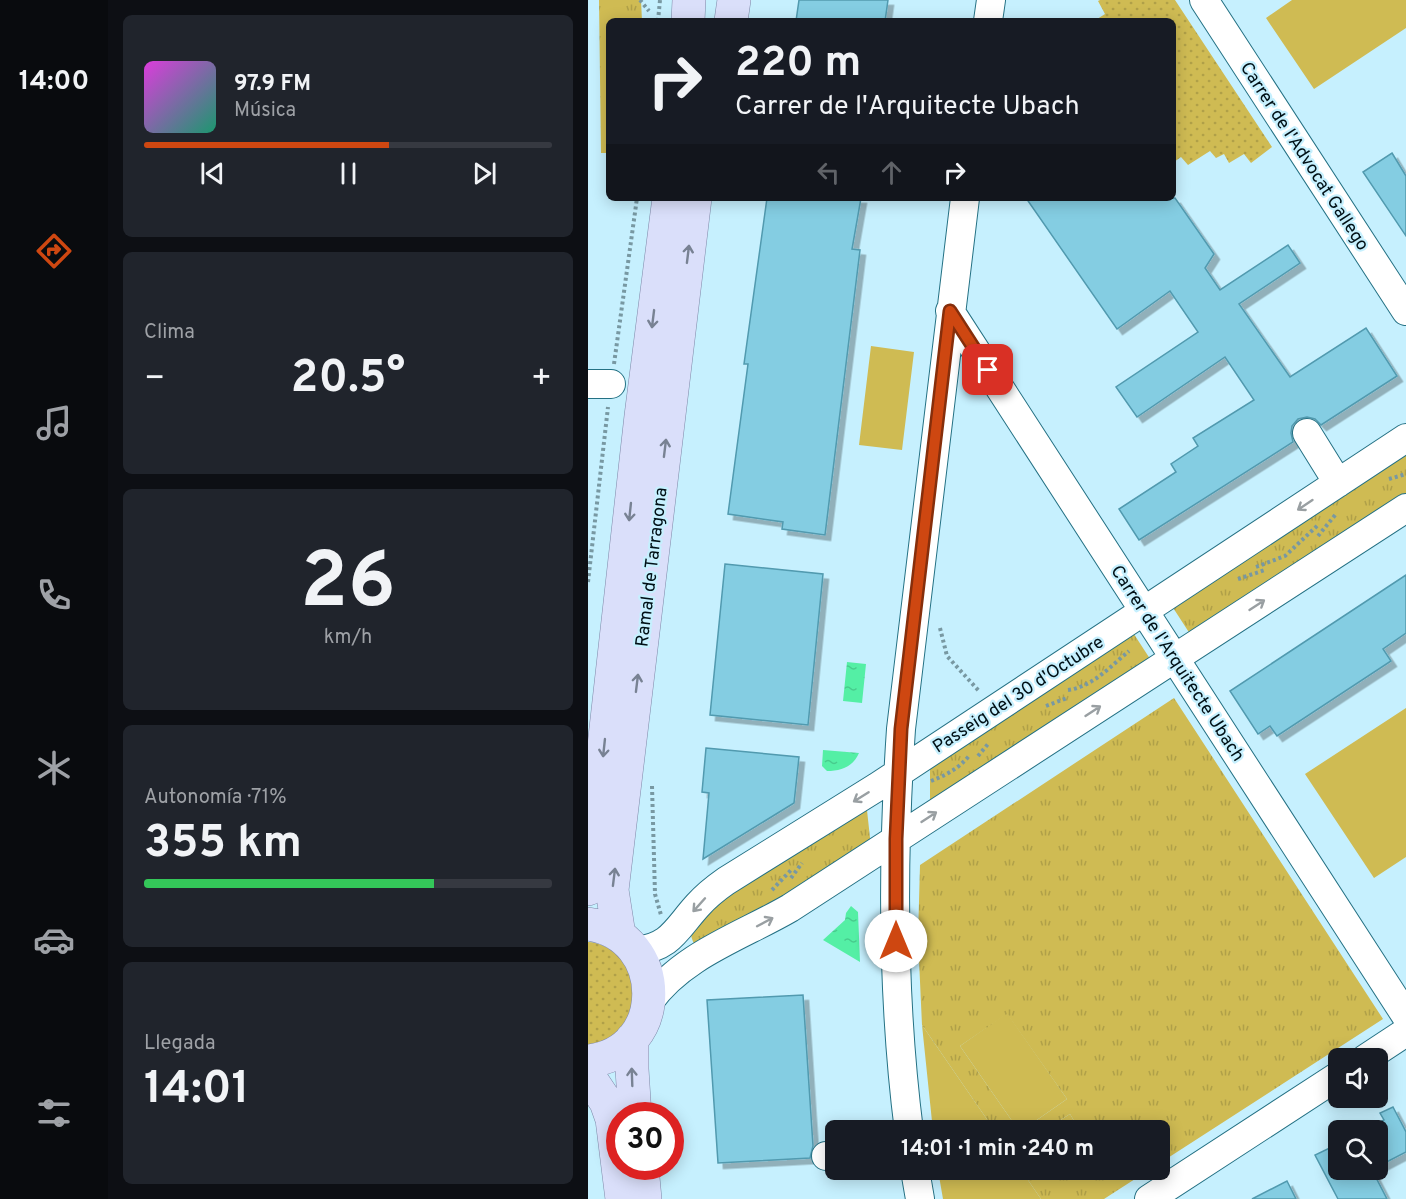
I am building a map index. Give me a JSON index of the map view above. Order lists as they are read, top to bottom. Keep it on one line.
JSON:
{"streets":{"main road":["Ramal de Tarragona"],"street":["Carrer de l'Advocat Gallego","Carrer de l'Arquitecte Ubach","Passeig del 30 d'Octubre"]},"crossings":[["Ramal de Tarragona","Passeig del 30 d'Octubre"],["Carrer de l'Arquitecte Ubach","Passeig del 30 d'Octubre"]],"page":{"tabs":"14:00","turn":["220 m","Carrer de l'Arquitecte Ubach"],"song":["97.9 FM","Música"],"tile":["Clima",["26","km/h"],["Autonomía · 71%","355 km"],["Llegada","14:01"]],"heat":["−","20.5°","+"],"limit":"30","trip":"14:01 · 1 min · 240 m"}}
